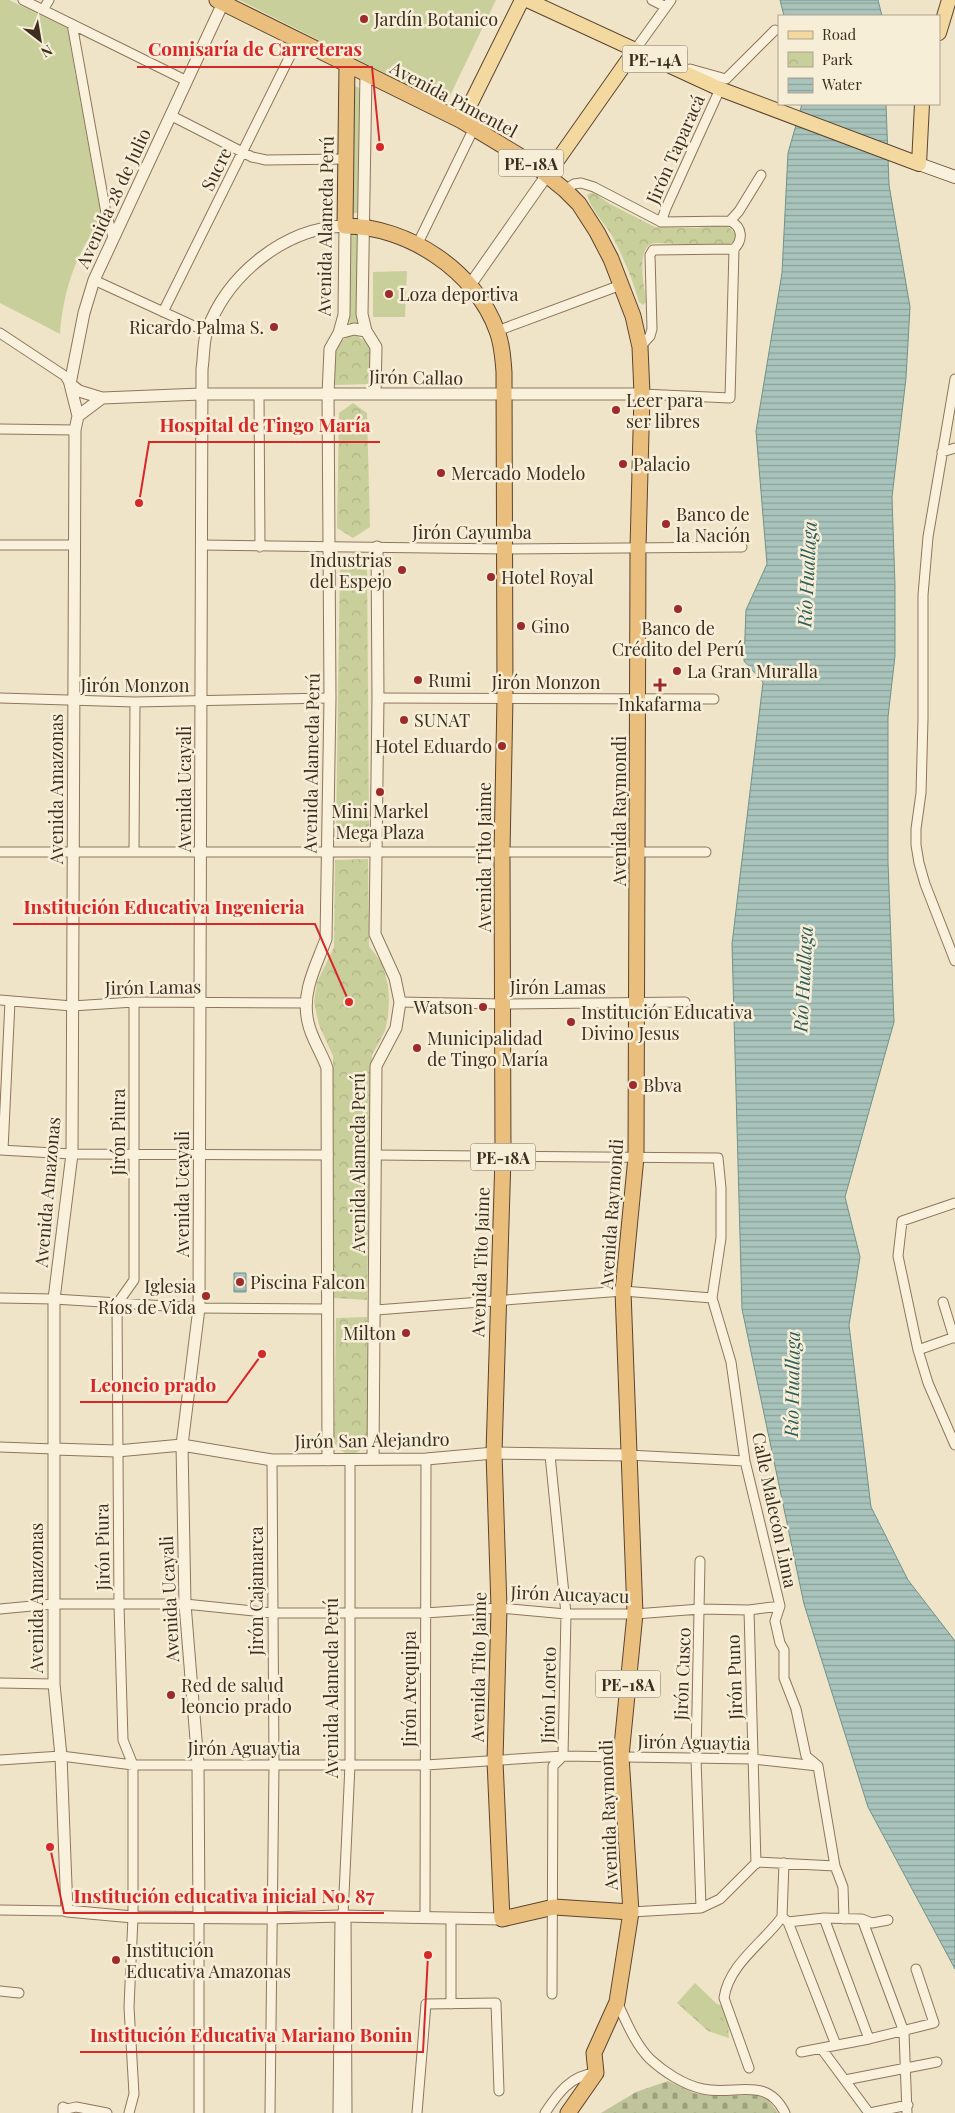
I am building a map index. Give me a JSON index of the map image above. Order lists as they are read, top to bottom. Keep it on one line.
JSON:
{"streets":{"highway":["Avenida Pimentel","PE-18A","Avenida Alameda Perú","Avenida Raymondi","Avenida Tito Jaime"],"main road":["PE-14A"],"street":["Jirón Taparacá","Sucre","Avenida 28 de Julio","Jirón Callao","Jirón Cayumba","Jirón Monzon","Avenida Amazonas","Avenida Ucayali","Jirón Lamas","Jirón Piura","Jirón San Alejandro","Calle Malecón Lima","Jirón Cajamarca","Jirón Aucayacu","Jirón Cusco","Jirón Puno","Jirón Arequipa","Jirón Loreto","Jirón Aguaytia"]},"crossings":[["PE-14A","Avenida Pimentel"],["PE-14A","Jirón Taparacá"],["Avenida Pimentel","Sucre"],["Avenida Pimentel","Avenida 28 de Julio"],["Avenida Pimentel","Avenida Alameda Perú"],["Avenida Pimentel","Avenida Raymondi"],["PE-18A","Avenida Alameda Perú"],["PE-18A","Jirón Callao"],["PE-18A","Avenida Tito Jaime"],["Avenida 28 de Julio","Jirón Callao"],["Avenida 28 de Julio","Avenida Amazonas"],["Avenida Alameda Perú","Jirón Callao"],["Avenida Alameda Perú","Jirón Cayumba"],["Avenida Alameda Perú","Jirón Monzon"],["Avenida Alameda Perú","Jirón Lamas"],["Avenida Alameda Perú","Jirón San Alejandro"],["Avenida Alameda Perú","Jirón Aucayacu"],["Avenida Alameda Perú","Jirón Aguaytia"],["Jirón Callao","Avenida Ucayali"],["Jirón Callao","Avenida Raymondi"],["Jirón Callao","Avenida Tito Jaime"],["Jirón Cayumba","Avenida Ucayali"],["Jirón Cayumba","Avenida Raymondi"],["Jirón Cayumba","Avenida Tito Jaime"],["Jirón Monzon","Avenida Amazonas"],["Jirón Monzon","Avenida Ucayali"],["Jirón Monzon","Avenida Raymondi"],["Jirón Monzon","Avenida Tito Jaime"],["Avenida Amazonas","Jirón Lamas"],["Avenida Amazonas","Jirón San Alejandro"],["Avenida Amazonas","Jirón Aucayacu"],["Avenida Amazonas","Jirón Aguaytia"],["Avenida Ucayali","Jirón Lamas"],["Avenida Ucayali","Jirón San Alejandro"],["Avenida Ucayali","Jirón Aucayacu"],["Avenida Ucayali","Jirón Aguaytia"],["Avenida Raymondi","Jirón Lamas"],["Avenida Raymondi","Jirón San Alejandro"],["Avenida Raymondi","Calle Malecón Lima"],["Avenida Raymondi","Jirón Aucayacu"],["Avenida Raymondi","Jirón Aguaytia"],["Avenida Tito Jaime","Jirón Lamas"],["Avenida Tito Jaime","Jirón San Alejandro"],["Avenida Tito Jaime","Jirón Aucayacu"],["Avenida Tito Jaime","Jirón Aguaytia"],["Jirón Lamas","Jirón Piura"],["Jirón Piura","Jirón San Alejandro"],["Jirón Piura","Jirón Aucayacu"],["Jirón Piura","Jirón Aguaytia"],["Jirón San Alejandro","Calle Malecón Lima"],["Jirón San Alejandro","Jirón Cajamarca"],["Jirón San Alejandro","Jirón Arequipa"],["Jirón San Alejandro","Jirón Loreto"],["Calle Malecón Lima","Jirón Aucayacu"],["Calle Malecón Lima","Jirón Aguaytia"],["Jirón Cajamarca","Jirón Aucayacu"],["Jirón Cajamarca","Jirón Aguaytia"],["Jirón Aucayacu","Jirón Cusco"],["Jirón Aucayacu","Jirón Puno"],["Jirón Aucayacu","Jirón Arequipa"],["Jirón Aucayacu","Jirón Loreto"],["Jirón Cusco","Jirón Aguaytia"],["Jirón Puno","Jirón Aguaytia"],["Jirón Arequipa","Jirón Aguaytia"],["Jirón Loreto","Jirón Aguaytia"]],"water":["Río Huallaga"],"places":{"other":["Jardín Botanico","Comisaría de Carreteras","Loza deportiva","Ricardo Palma S.","Leer para ser libres","Palacio","Mercado Modelo","Hospital de Tingo María","Banco de la Nación","Industrias del Espejo","Hotel Royal","Banco de Crédito del Perú","Gino","La Gran Muralla","Rumi","SUNAT","Hotel Eduardo","Mini Markel Mega Plaza","Institución Educativa Ingenieria","Watson","Institución Educativa Divino Jesus","Municipalidad de Tingo María","Bbva","Piscina Falcon","Iglesia Ríos de Vida","Milton","Leoncio prado","Red de salud leoncio prado","Institución educativa inicial No. 87","Institución Educativa Mariano Bonin","Institución Educativa Amazonas"],"health":["Inkafarma"]},"legend":["Road","Park","Water"],"north":"bottom right"}
